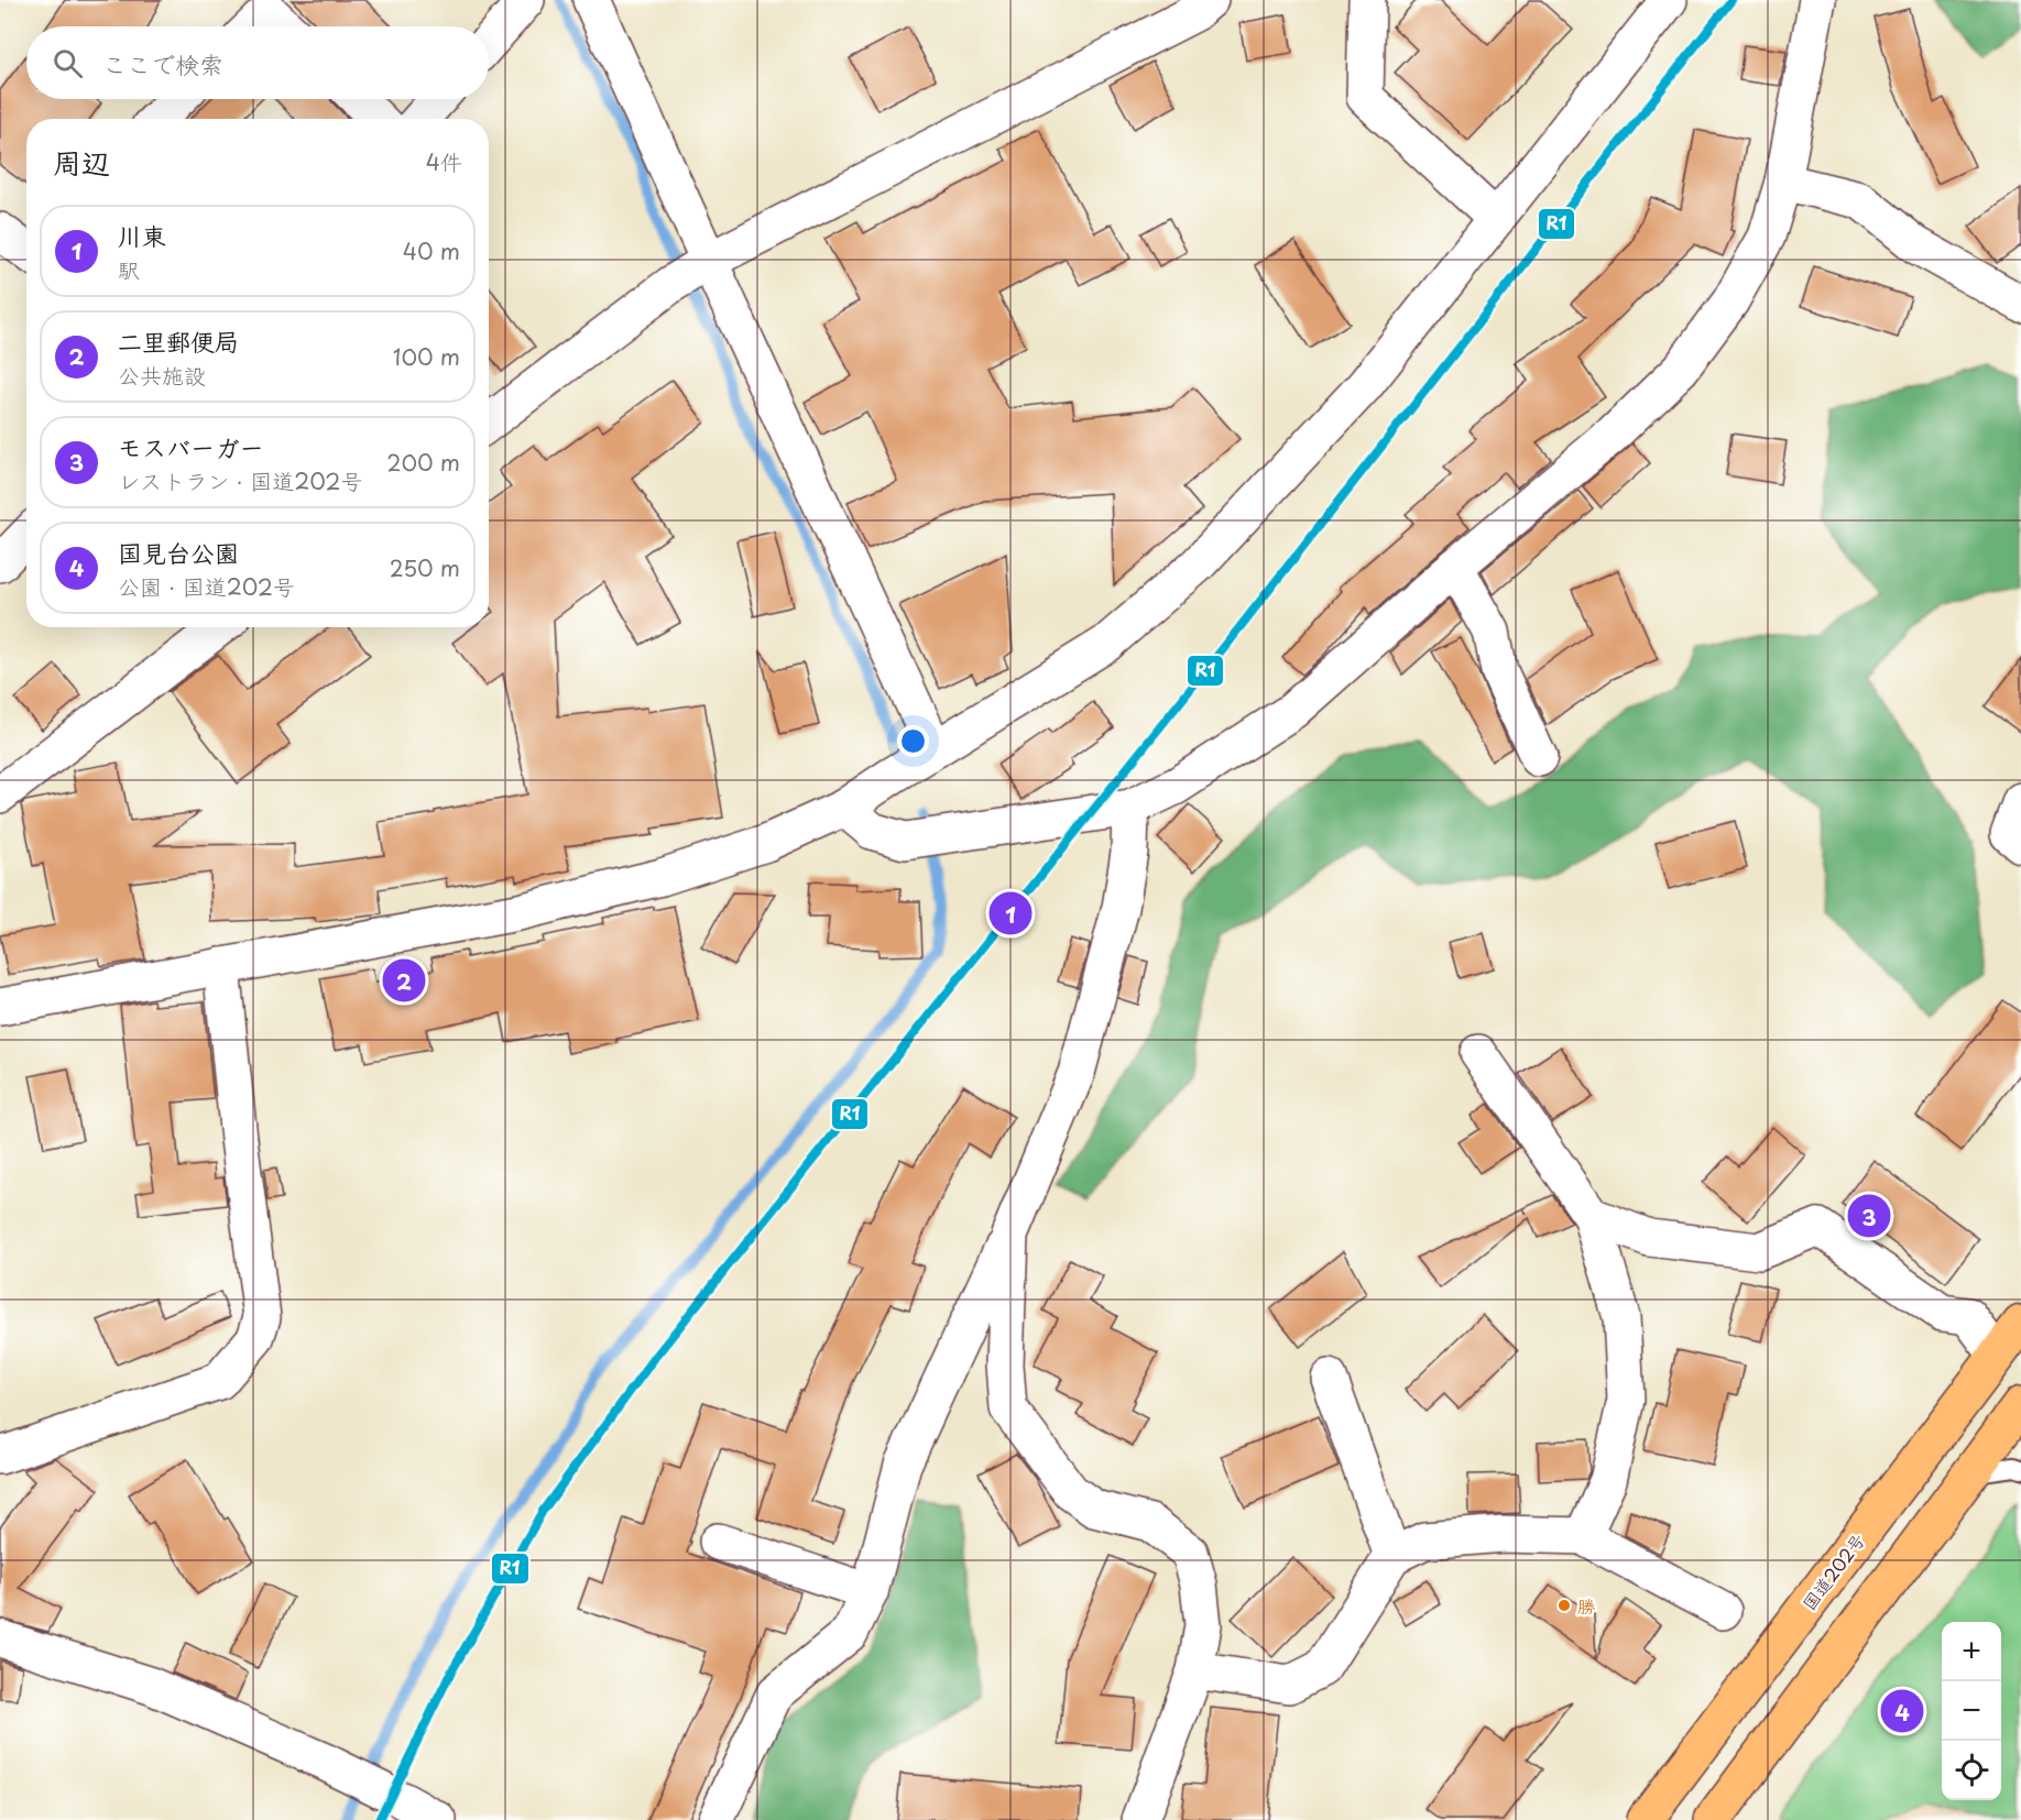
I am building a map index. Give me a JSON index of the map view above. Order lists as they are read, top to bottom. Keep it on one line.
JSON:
{"streets":{"highway":["国道202号"]},"places":["勝"],"lines":["transit line R1"],"page":{"search":"ここで検索","heading":["周辺","4件"],"list":[{"mark":"1","name":"川東","note":"駅","value":"40 m"},{"mark":"2","name":"二里郵便局","note":"公共施設","value":"100 m"},{"mark":"3","name":"モスバーガー","note":"レストラン · 国道202号","value":"200 m"},{"mark":"4","name":"国見台公園","note":"公園 · 国道202号","value":"250 m"}],"pins":["1","2","3","4"],"map_buttons":["+","−"]}}
